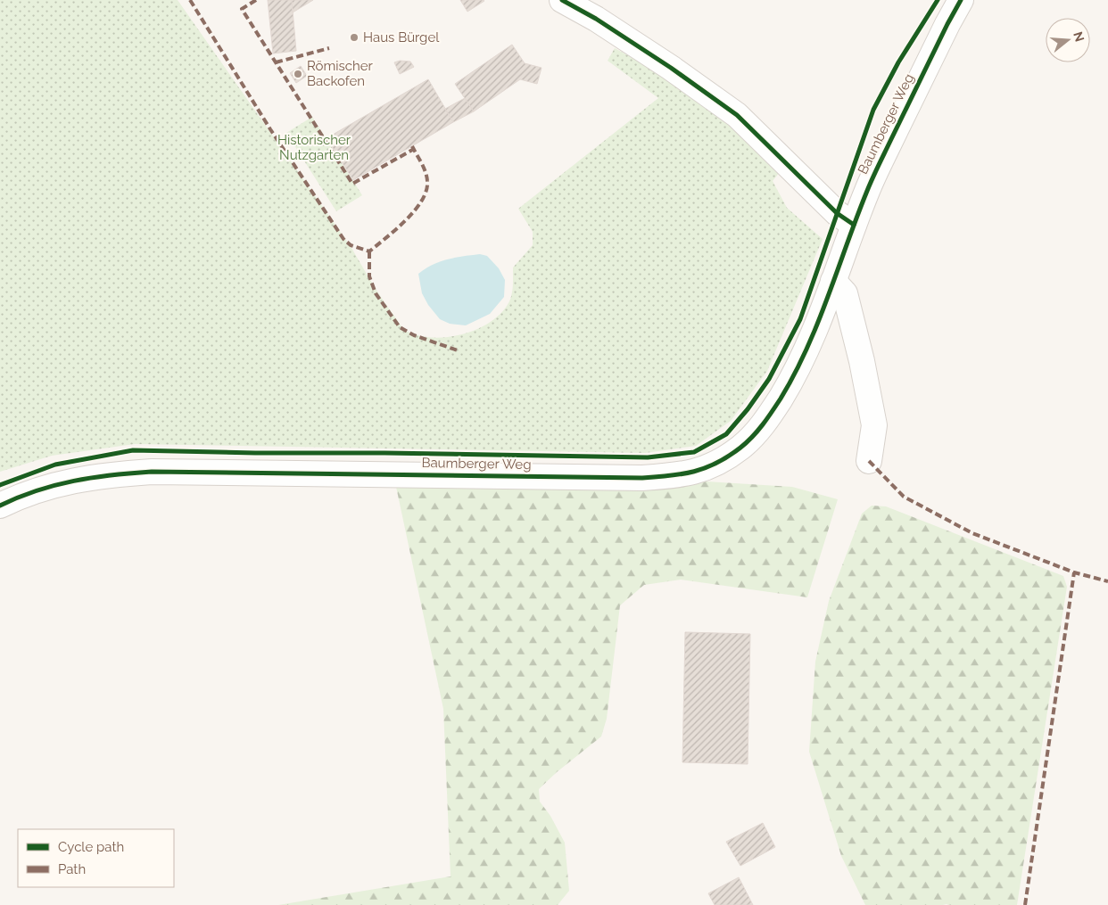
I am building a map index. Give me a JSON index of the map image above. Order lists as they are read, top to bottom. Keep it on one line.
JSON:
{"streets":{"street":["Baumberger Weg"]},"parks":["Historischer Nutzgarten"],"places":["Haus Bürgel","Römischer Backofen"],"legend":["Cycle path","Path"],"north":"right"}
